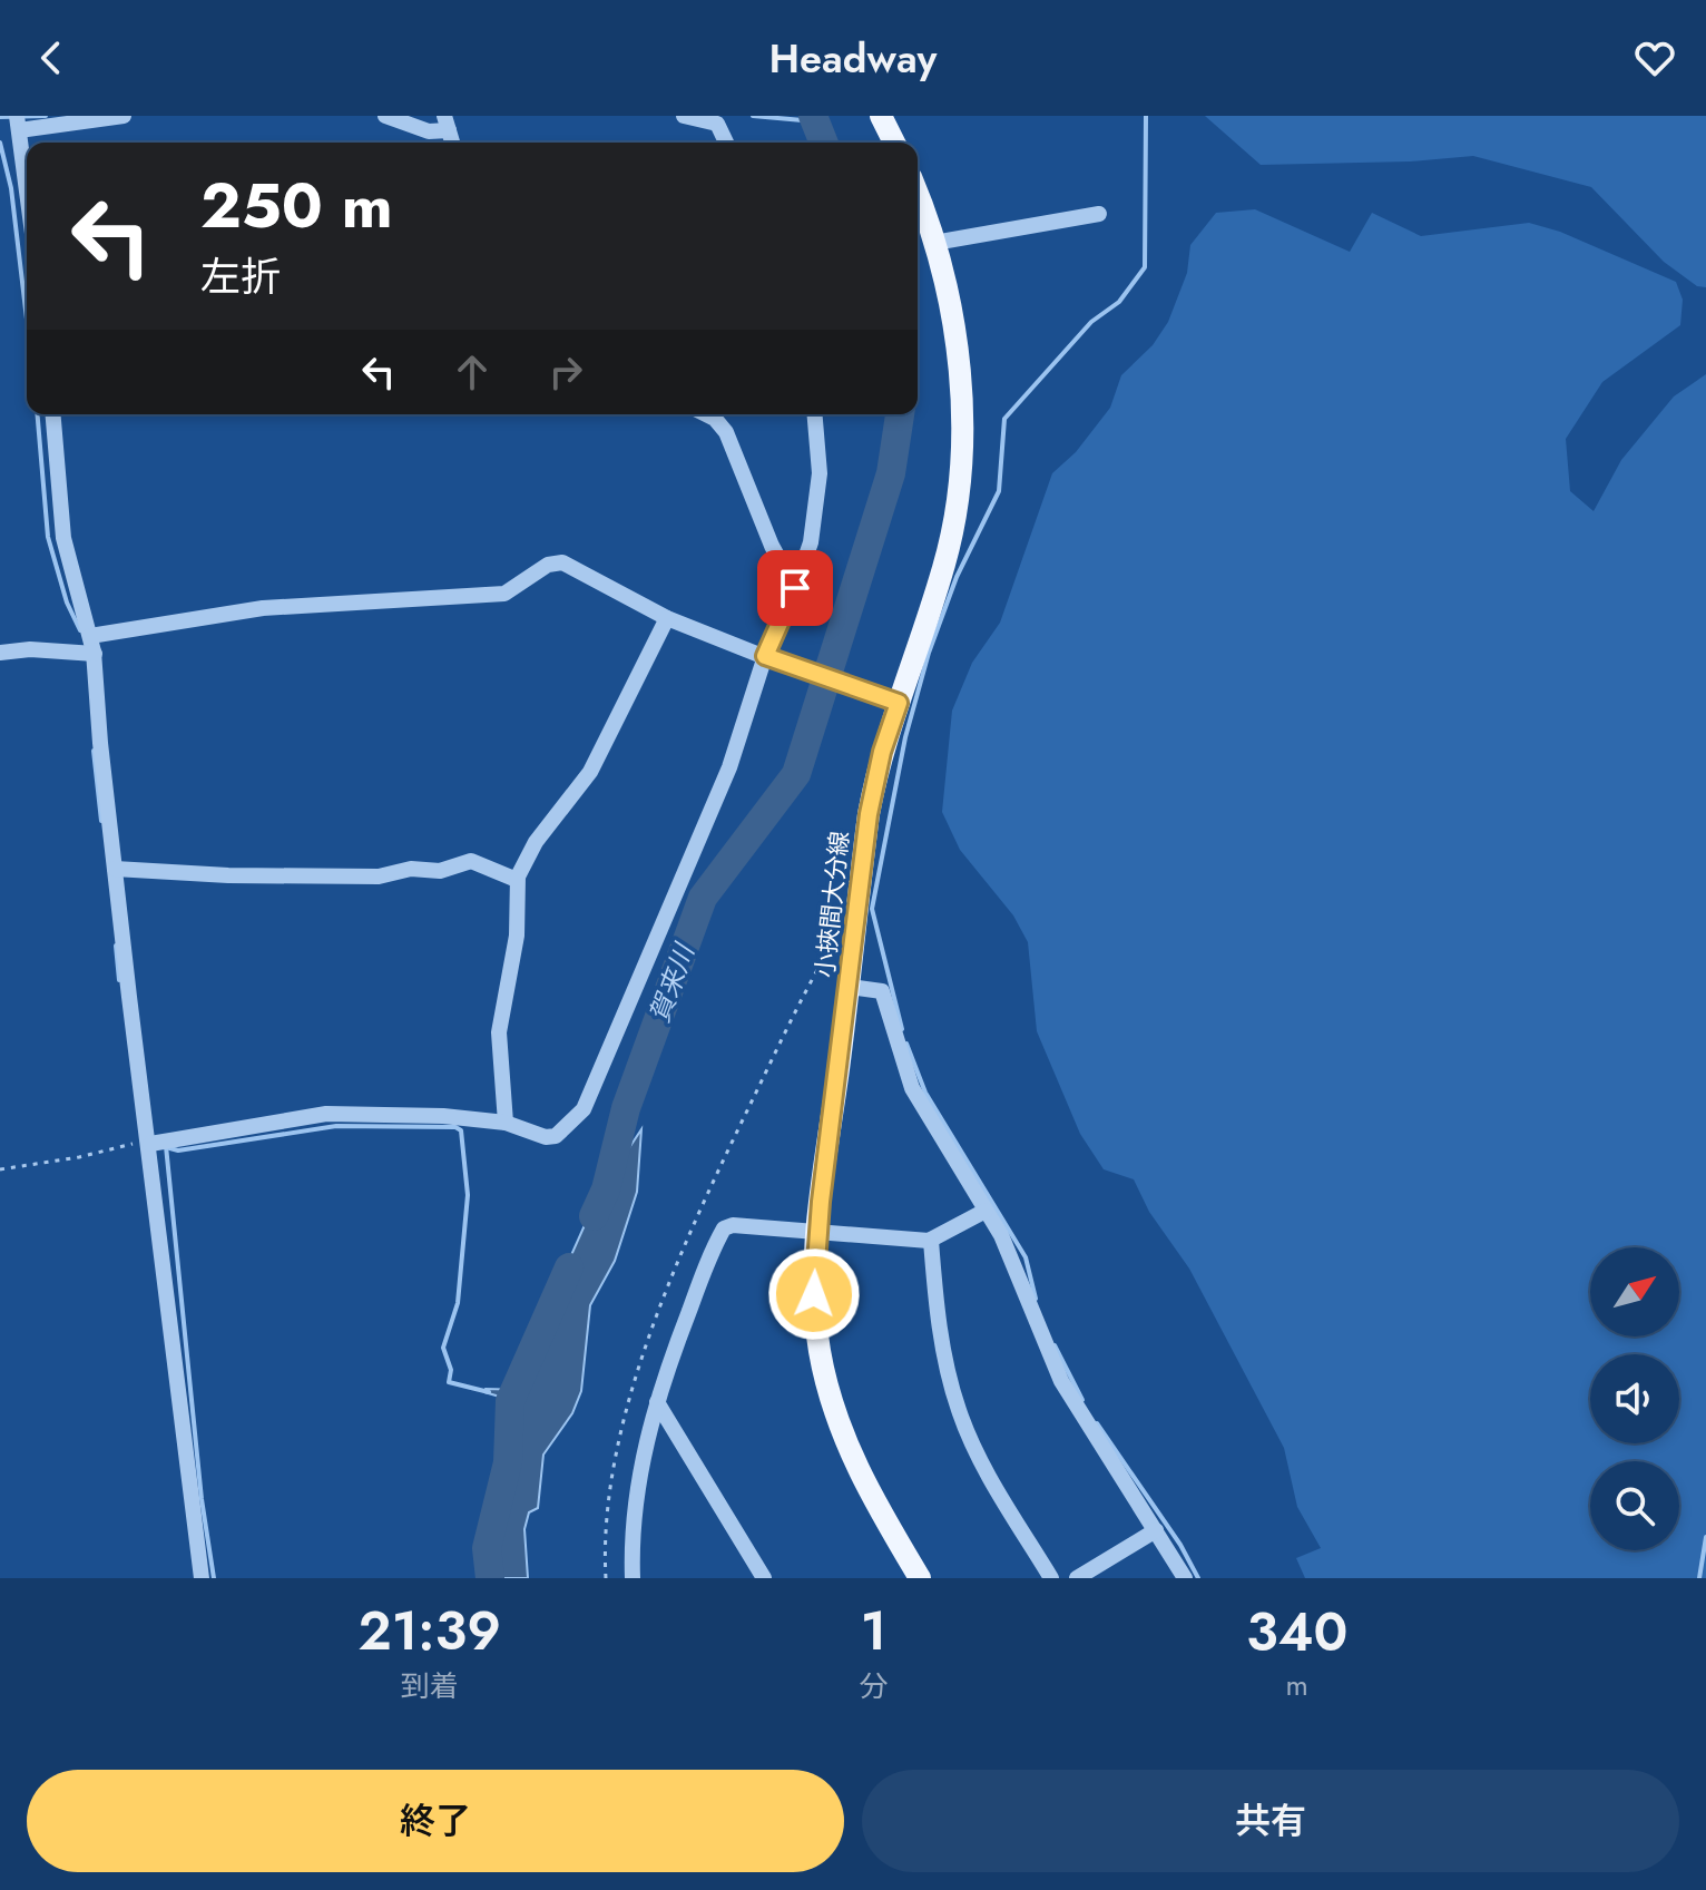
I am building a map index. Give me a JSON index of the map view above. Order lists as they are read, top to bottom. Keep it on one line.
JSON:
{"streets":{"main road":["小挾間大分線"]},"water":["賀来川"],"north":"top right","page":{"header":"Headway","turn":["250 m","左折"],"eta":["21:39","到着","1","分","340","m"],"buttons":["終了","共有"]}}
